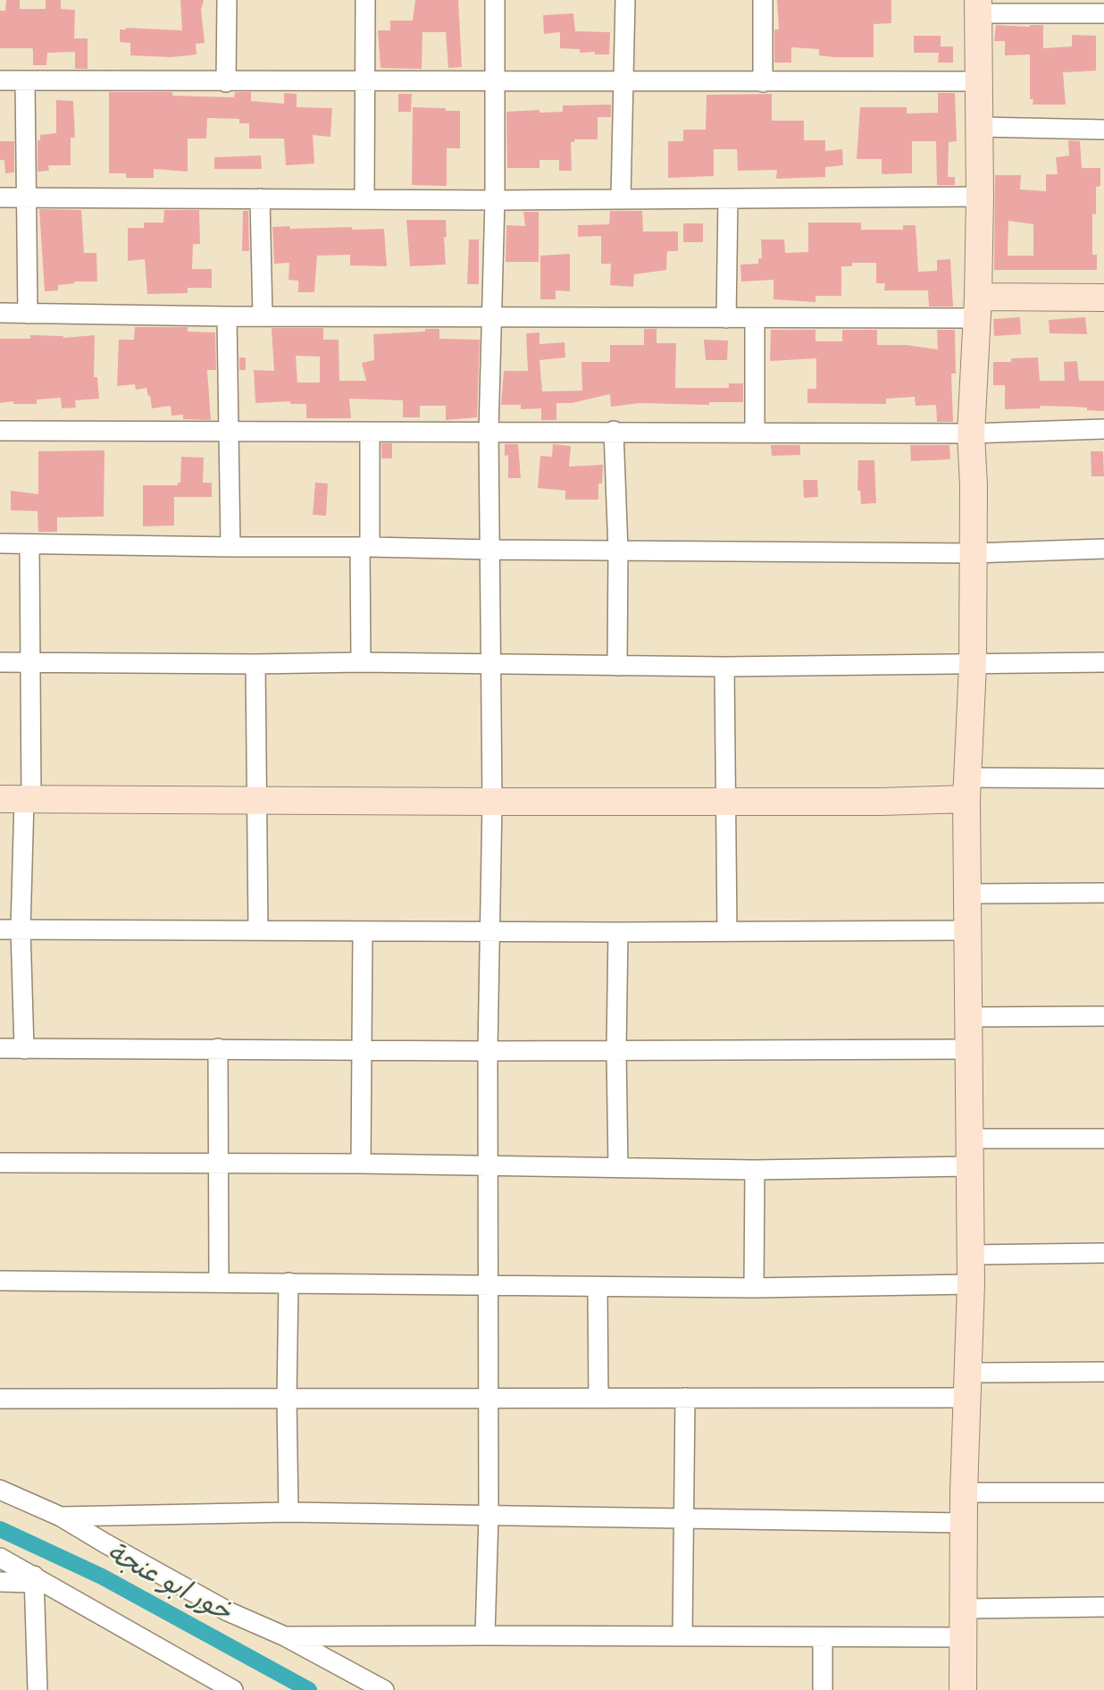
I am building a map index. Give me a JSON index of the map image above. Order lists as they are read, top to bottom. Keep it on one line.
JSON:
{"water":["خور ابو عنجة"]}
